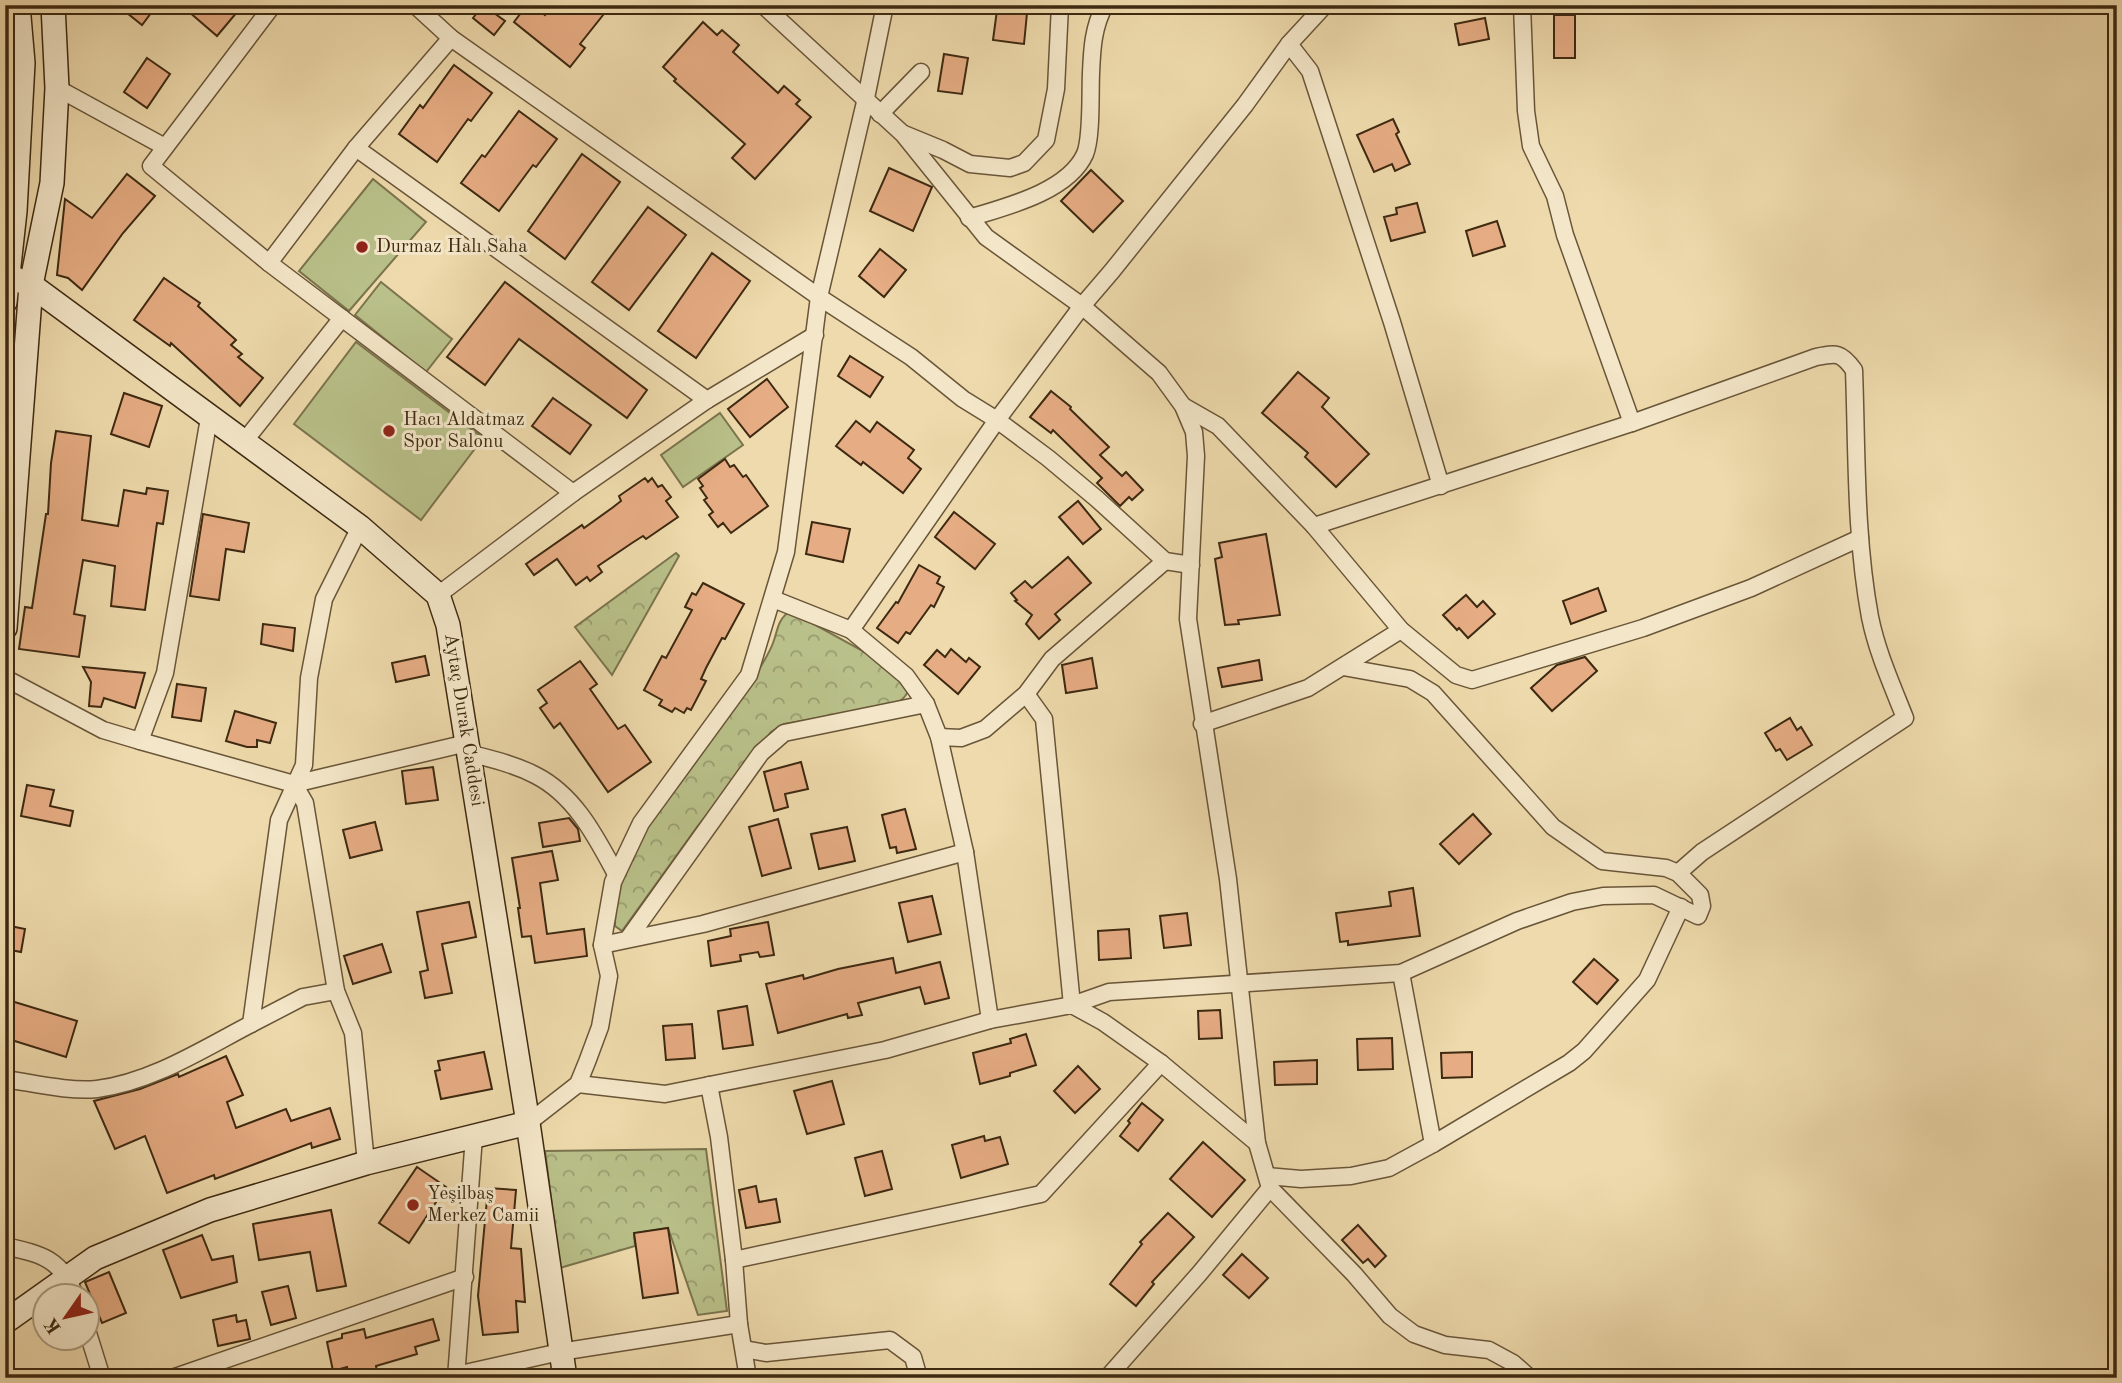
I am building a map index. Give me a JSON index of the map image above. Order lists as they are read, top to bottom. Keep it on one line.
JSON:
{"streets":{"main road":["Aytaç Durak Caddesi"]},"places":["Durmaz Halı Saha","Hacı Aldatmaz Spor Salonu","Yeşilbaş Merkez Camii"],"north":"bottom left"}
